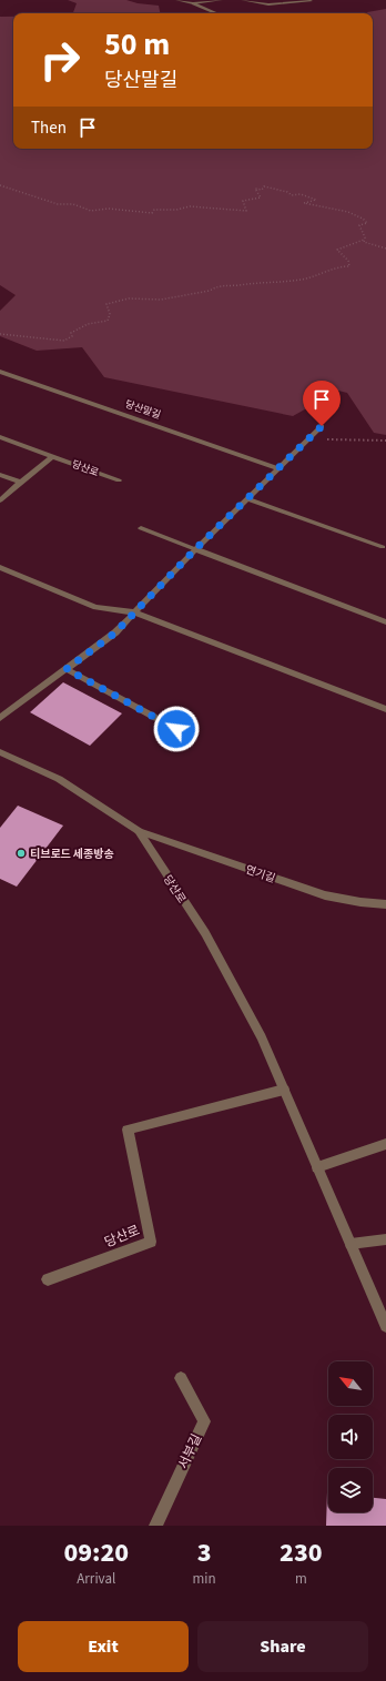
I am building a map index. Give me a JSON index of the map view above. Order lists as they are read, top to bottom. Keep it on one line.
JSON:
{"streets":{"street":["당산말길","당산로","연기길","서부길"]},"crossings":[["당산로","연기길"]],"places":["티브로드 세종방송"],"north":"top left","page":{"turn":["50 m","당산말길"],"then":"Then","eta":["09:20","Arrival","3","min","230","m"],"buttons":["Exit","Share"]}}
